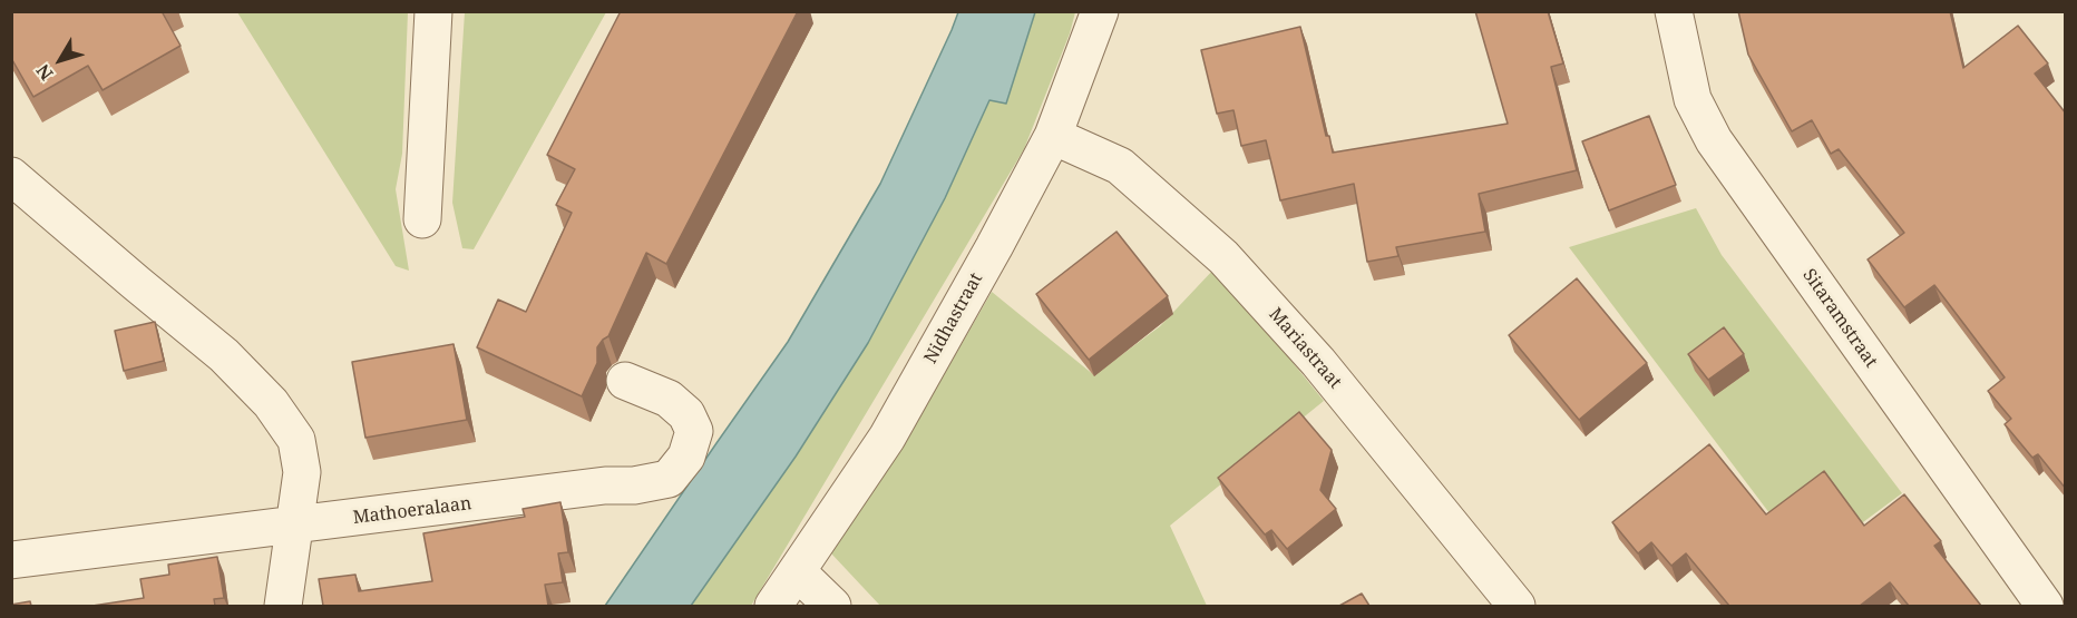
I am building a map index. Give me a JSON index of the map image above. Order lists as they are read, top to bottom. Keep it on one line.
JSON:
{"streets":{"street":["Nidhastraat","Sitaramstraat","Mariastraat","Mathoeralaan"]},"crossings":[["Nidhastraat","Mariastraat"]],"north":"bottom left"}
